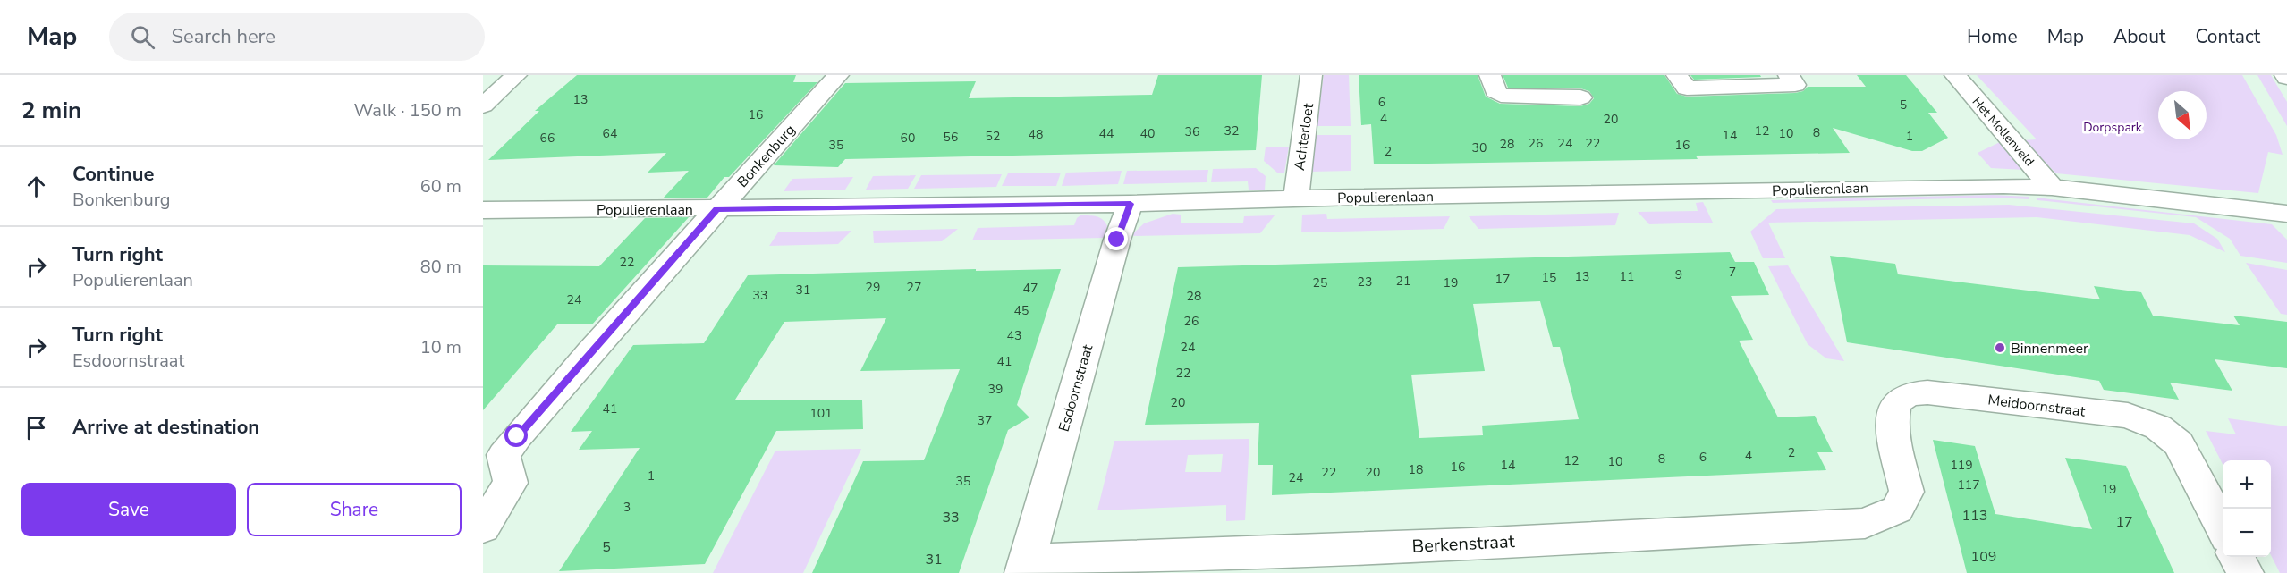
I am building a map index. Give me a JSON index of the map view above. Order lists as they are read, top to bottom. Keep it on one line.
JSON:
{"streets":{"street":["Het Mollenveld","Achterloet","Bonkenburg","Populierenlaan","Esdoornstraat","Meidoornstraat","Berkenstraat"]},"crossings":[["Het Mollenveld","Populierenlaan"],["Achterloet","Populierenlaan"],["Bonkenburg","Populierenlaan"],["Populierenlaan","Esdoornstraat"],["Esdoornstraat","Berkenstraat"],["Meidoornstraat","Berkenstraat"]],"parks":["Dorpspark"],"places":["Binnenmeer"],"house_numbers":["13","6","5","16","4","20","32","12","36","8","64","44","40","10","48","14","52","1","56","66","60","26","24","22","28","35","16","30","2","22","7","9","13","11","15","17","21","23","25","19","29","27","47","31","33","28","24","45","26","43","24","41","22","39","20","41","101","37","2","4","6","8","12","10","14","119","16","18","22","20","1","24","35","117","19","3","113","33","17","5","109","31"],"north":"bottom right","page":{"header":"Map","search":"Search here","nav":["Home","Map","About","Contact"],"heading":["2 min","Walk · 150 m"],"list":[["Continue","Bonkenburg","60 m"],["Turn right","Populierenlaan","80 m"],["Turn right","Esdoornstraat","10 m"],"Arrive at destination"],"map_buttons":["+","−"],"buttons":["Save","Share"]}}
